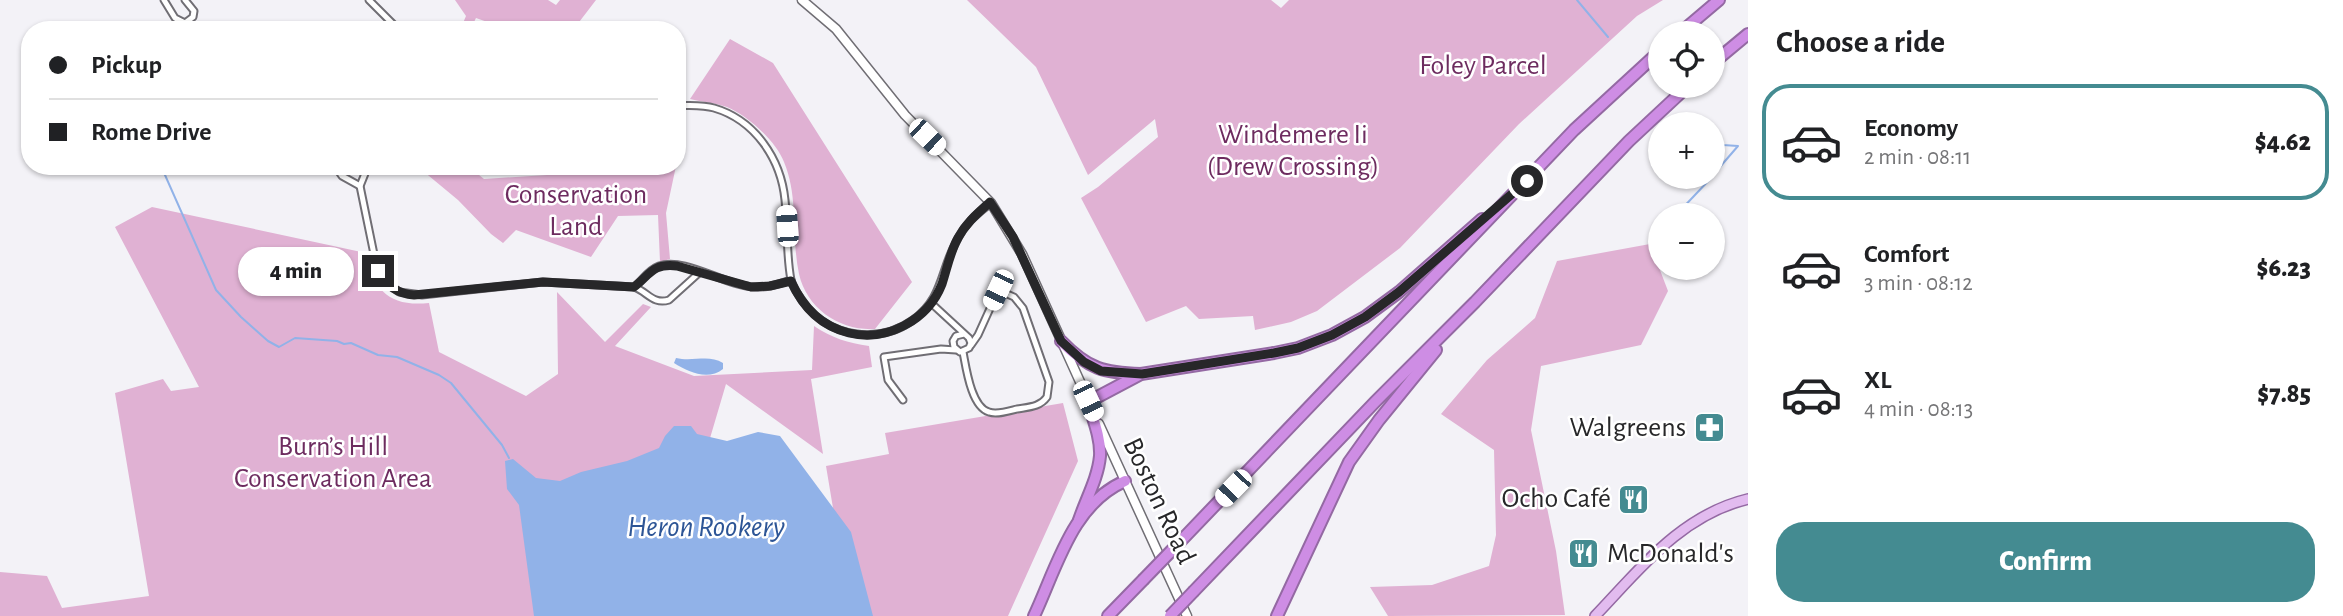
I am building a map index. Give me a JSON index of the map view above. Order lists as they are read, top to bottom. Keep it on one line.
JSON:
{"streets":{"main road":["Boston Road"]},"water":["Heron Rookery"],"parks":["Foley Parcel","Windemere Ii (Drew Crossing)","Conservation Land","Burn’s Hill Conservation Area"],"places":{"pharmacy":["Walgreens"],"restaurant":["Ocho Café","McDonald's"]},"page":{"heading":"Choose a ride","map_buttons":["+","−"],"banner":["Pickup","Rome Drive"],"list":[{"name":"Economy","note":"2 min · 08:11","value":"$4.62"},{"name":"Comfort","note":"3 min · 08:12","value":"$6.23"},{"name":"XL","note":"4 min · 08:13","value":"$7.85"}],"bubble":"4 min","buttons":"Confirm"}}
